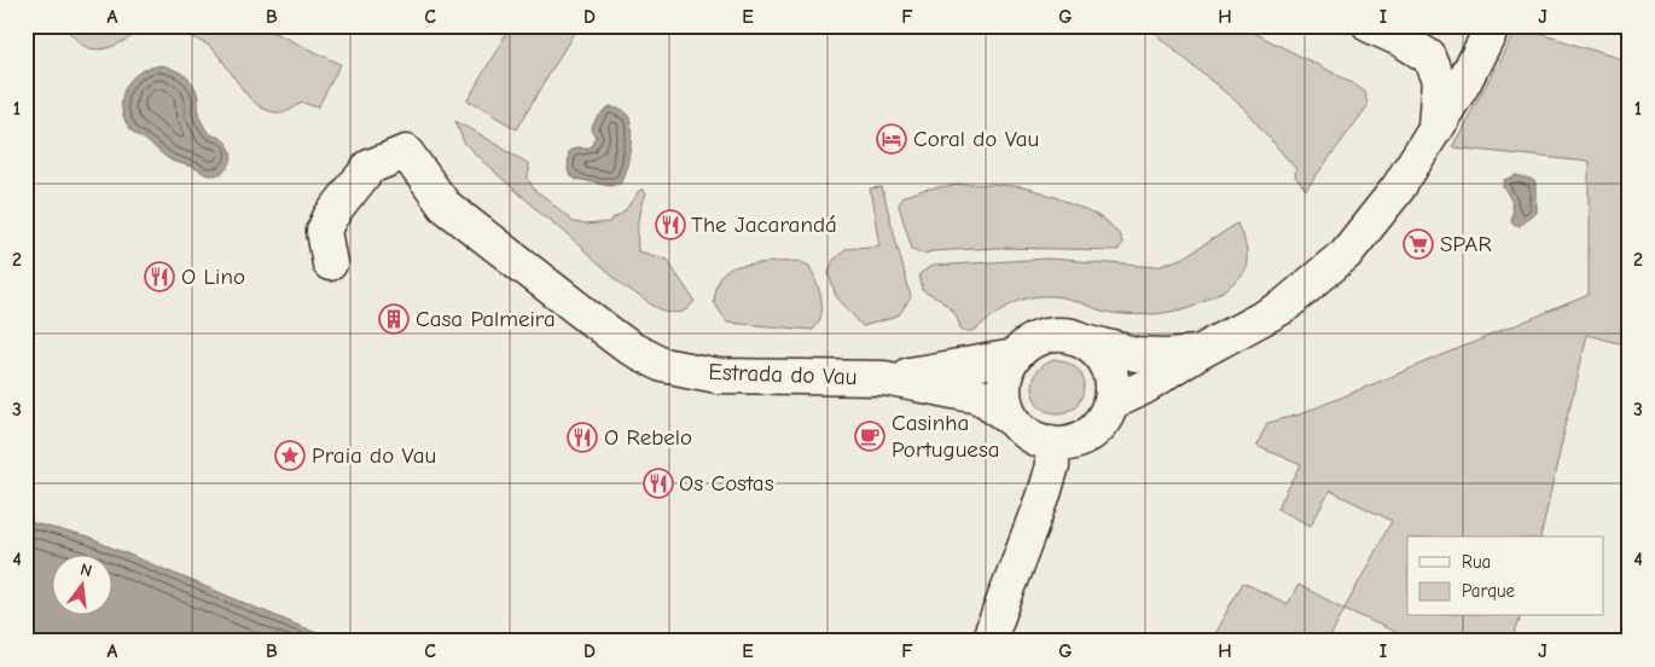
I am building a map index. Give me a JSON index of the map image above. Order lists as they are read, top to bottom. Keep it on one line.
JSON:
{"streets":{"street":["Estrada do Vau"]},"places":{"hotel":["Coral do Vau"],"restaurant":["The Jacarandá","O Lino","O Rebelo","Os Costas"],"supermarket":["SPAR"],"building":["Casa Palmeira"],"cafe":["Casinha Portuguesa"],"place":["Praia do Vau"]},"legend":["Rua","Parque"],"north":"top","grid":{"columns":["A","B","C","D","E","F","G","H","I","J"],"rows":["1","2","3","4"]}}
